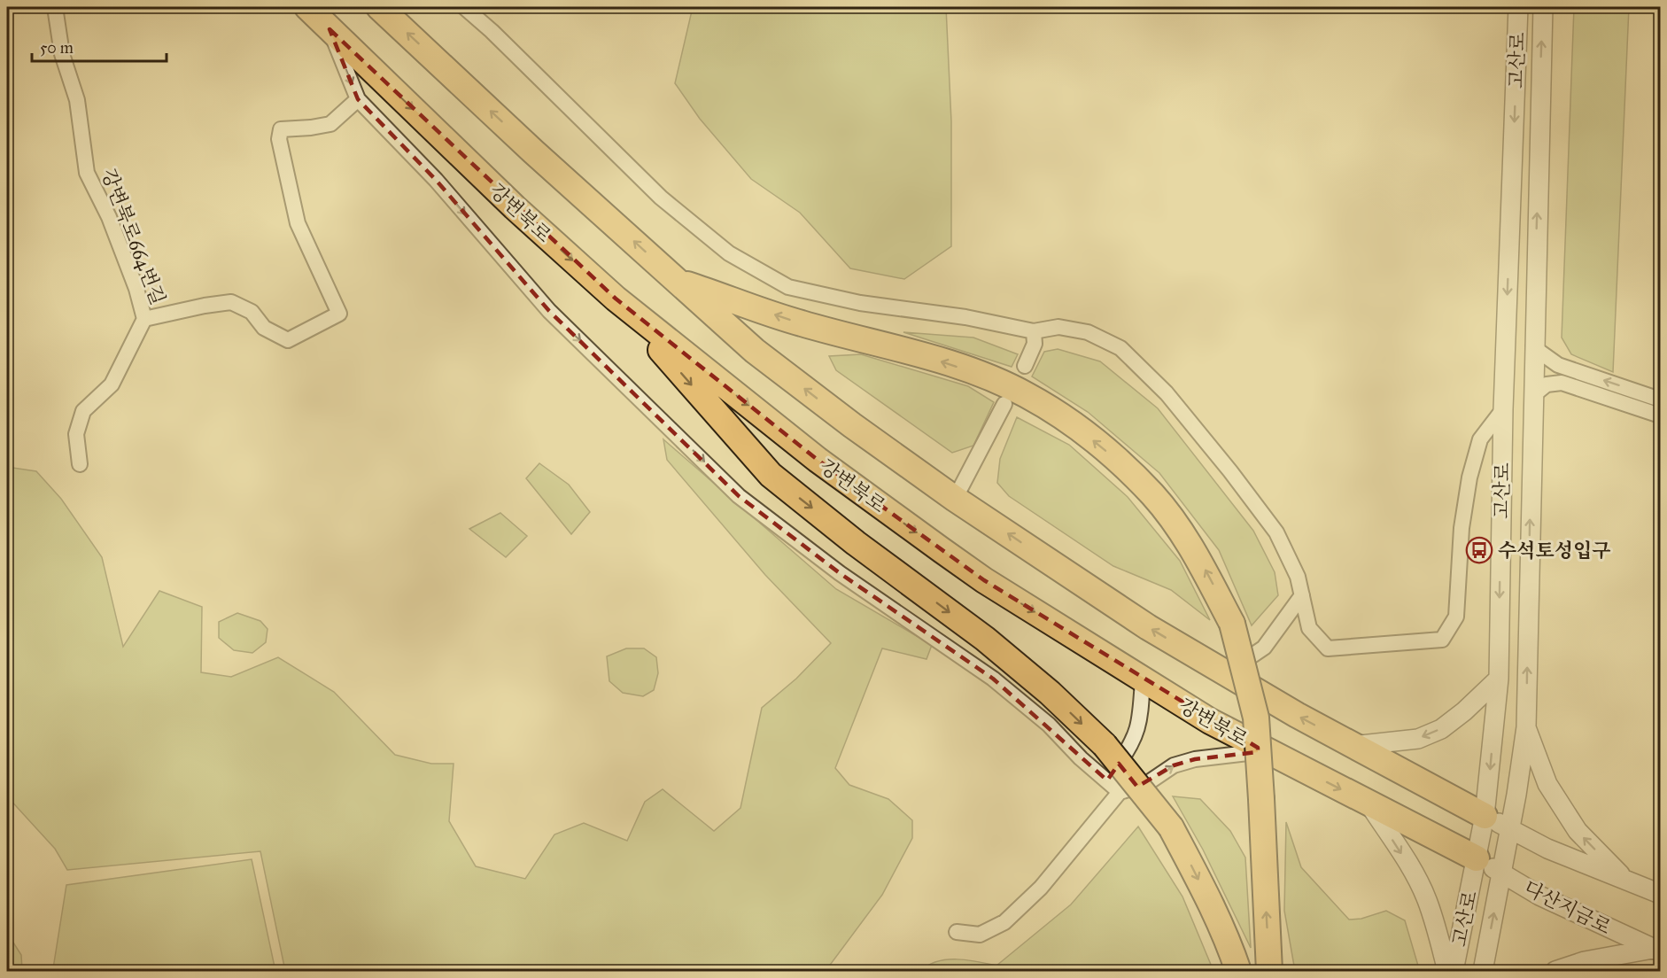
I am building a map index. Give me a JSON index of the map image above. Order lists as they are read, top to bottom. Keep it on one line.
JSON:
{"streets":{"highway":["강변북로"],"street":["고산로","강변북로664번길","다산지금로"]},"crossings":[["고산로","강변북로"],["고산로","다산지금로"],["강변북로","다산지금로"]],"places":{"bus stop":["수석토성입구"]},"scale_bar":"50 m"}
